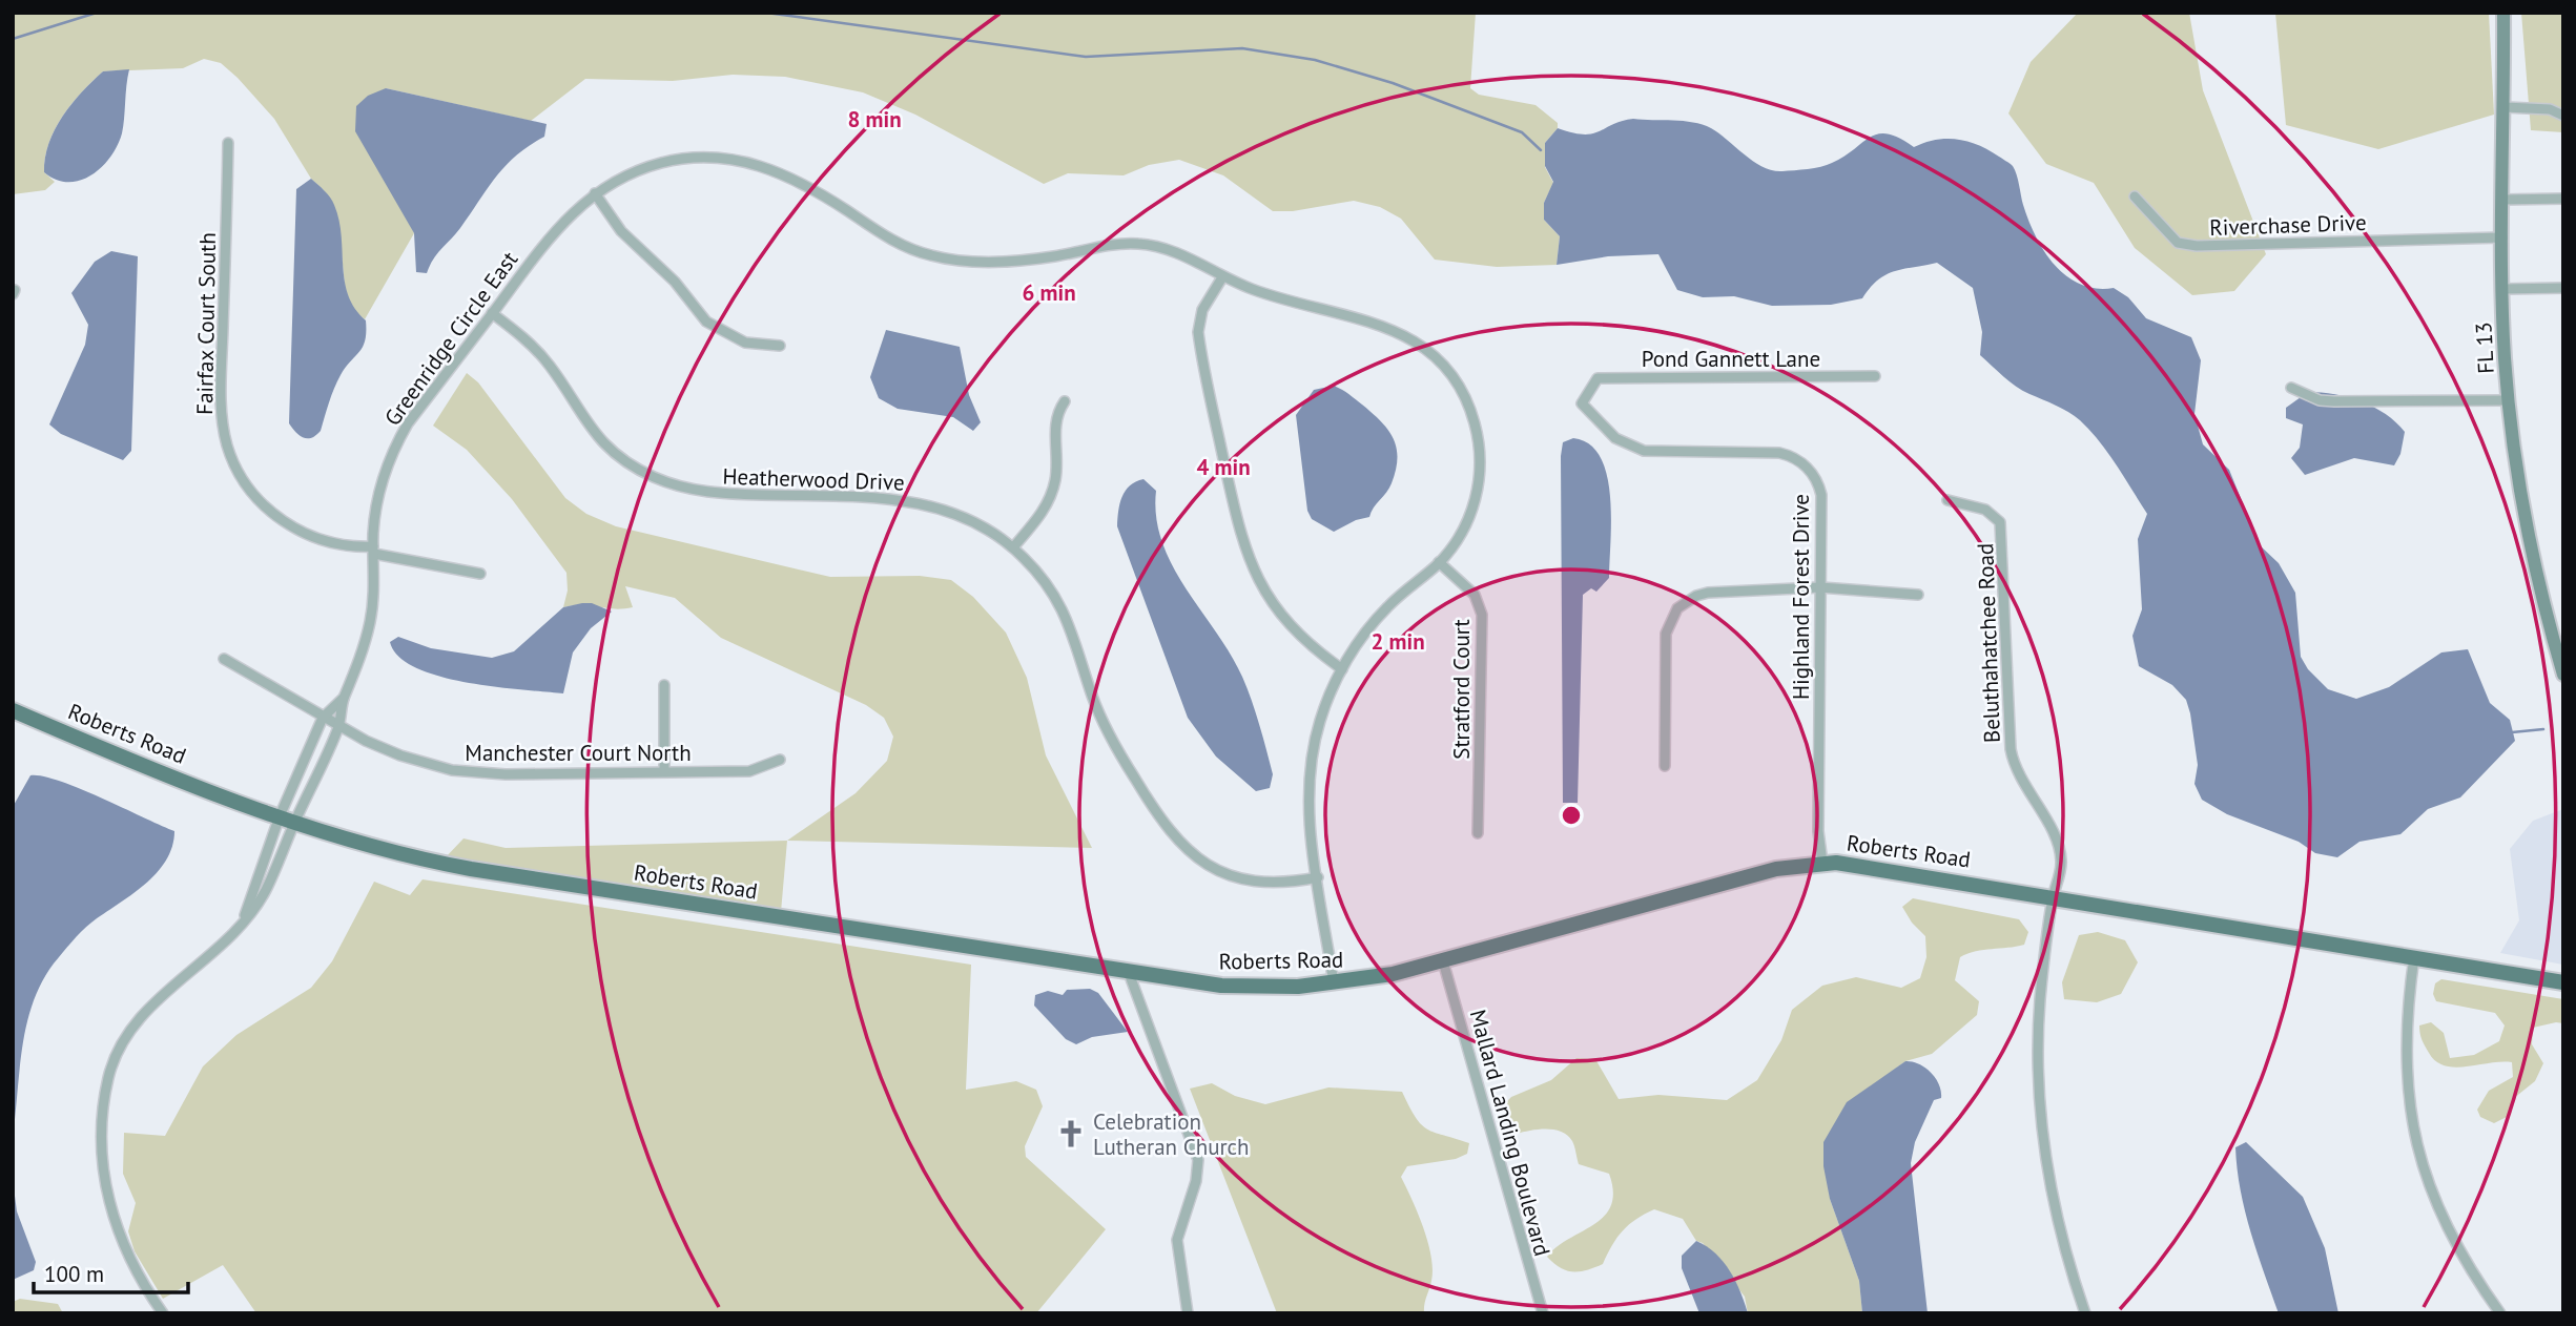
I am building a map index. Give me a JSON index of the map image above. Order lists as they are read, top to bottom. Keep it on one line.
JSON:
{"streets":{"main road":["FL 13","Roberts Road"],"street":["Riverchase Drive","Fairfax Court South","Greenridge Circle East","Pond Gannett Lane","Heatherwood Drive","Highland Forest Drive","Beluthahatchee Road","Stratford Court","Manchester Court North","Mallard Landing Boulevard"]},"crossings":[["Riverchase Drive","FL 13"],["Fairfax Court South","Greenridge Circle East"],["Greenridge Circle East","Heatherwood Drive"],["Greenridge Circle East","Stratford Court"],["Greenridge Circle East","Roberts Road"],["Greenridge Circle East","Manchester Court North"],["Pond Gannett Lane","Highland Forest Drive"],["Highland Forest Drive","Roberts Road"],["Beluthahatchee Road","Roberts Road"],["Roberts Road","Mallard Landing Boulevard"]],"places":{"church":["Celebration Lutheran Church"]},"scale_bar":"100 m","rings":["8 min","6 min","4 min","2 min"]}
